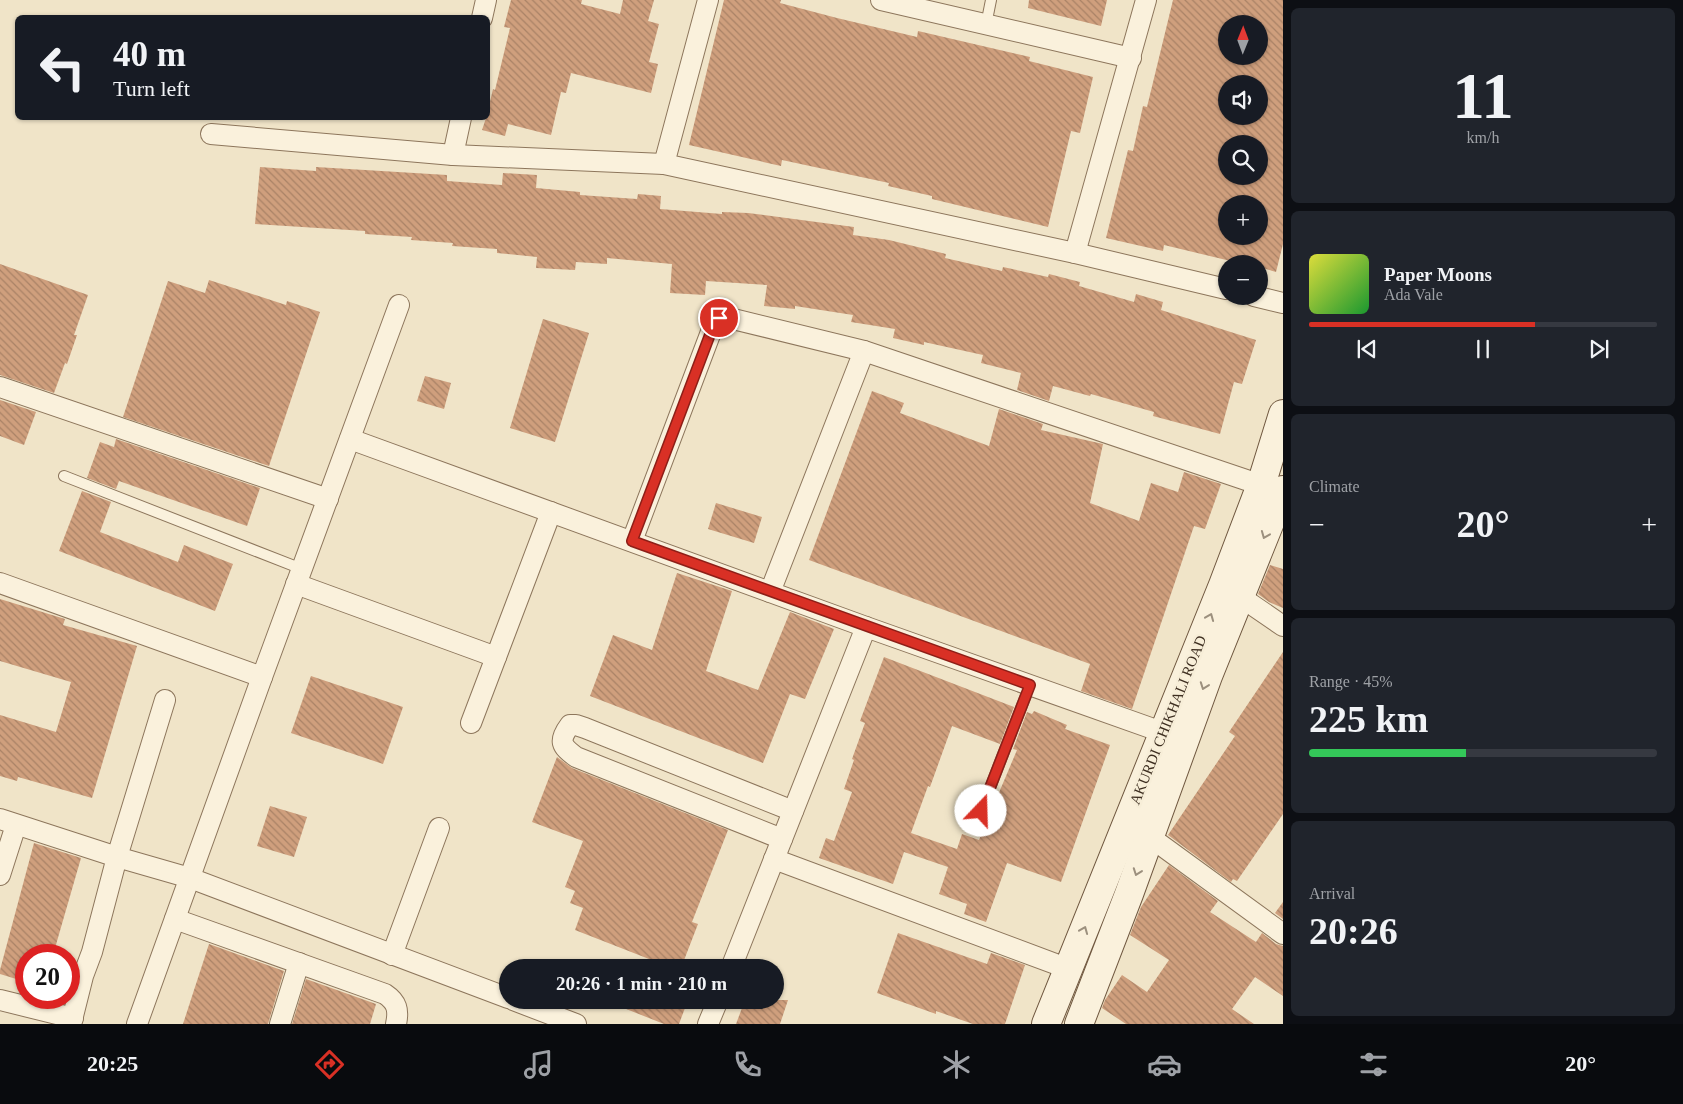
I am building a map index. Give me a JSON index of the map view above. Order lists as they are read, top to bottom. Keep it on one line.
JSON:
{"streets":{"main road":["AKURDI CHIKHALI ROAD"]},"north":"top","page":{"tile":[["11","km/h"],"Climate",["Range · 45%","225 km"],["Arrival","20:26"]],"map_buttons":["+","−"],"turn":["40 m","Turn left"],"song":["Paper Moons","Ada Vale"],"heat":["−","20°","+"],"limit":"20","trip":"20:26 · 1 min · 210 m","tabs":["20:25","20°"]}}
